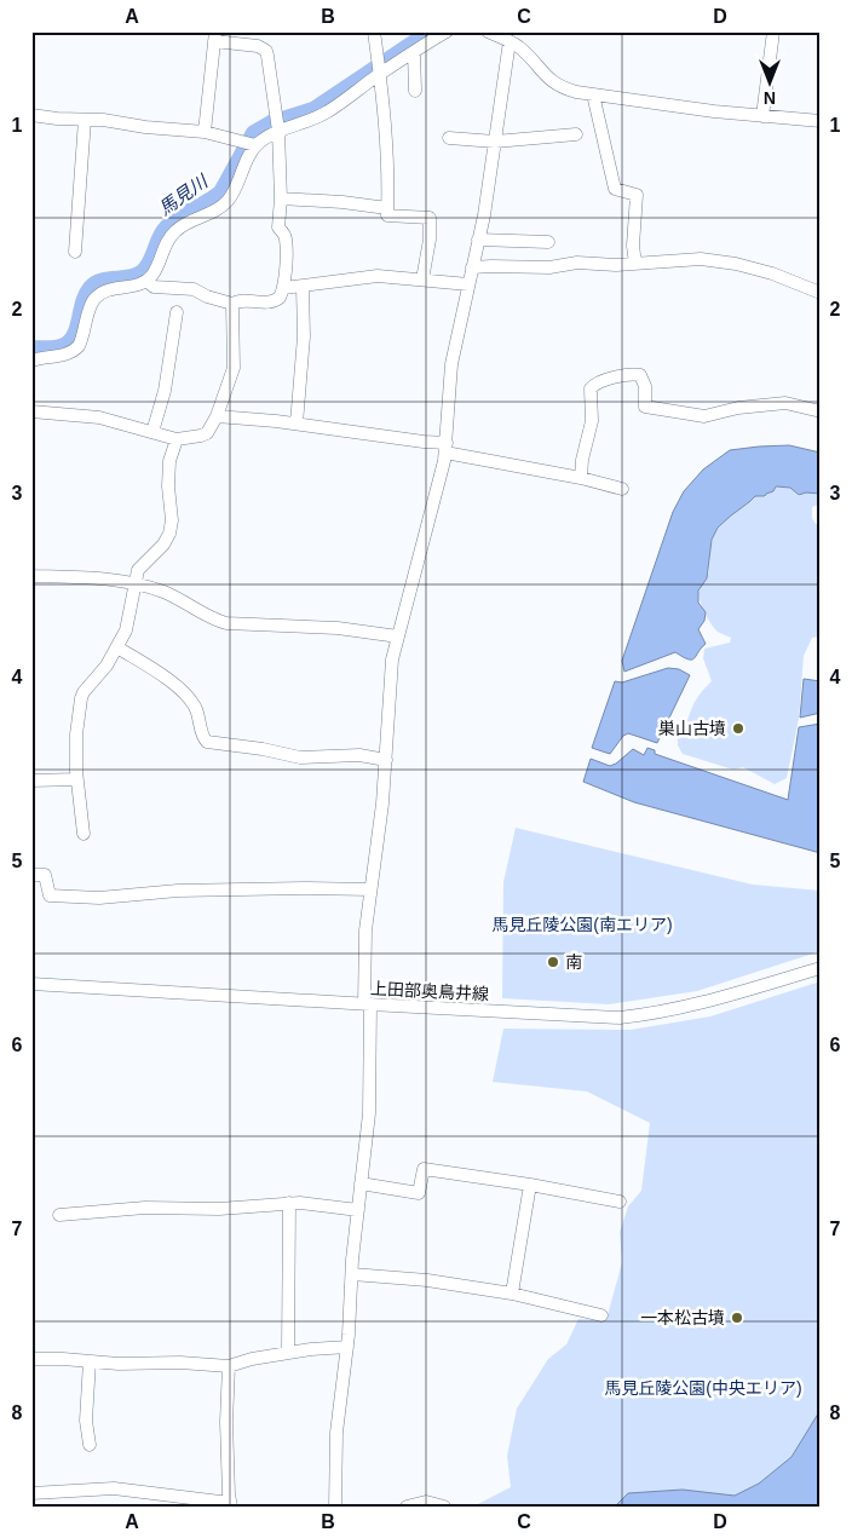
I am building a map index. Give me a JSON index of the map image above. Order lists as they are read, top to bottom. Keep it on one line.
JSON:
{"streets":{"street":["上田部奥鳥井線"]},"water":["馬見川"],"parks":["馬見丘陵公園(南エリア)","馬見丘陵公園(中央エリア)"],"places":["巣山古墳","南","一本松古墳"],"north":"bottom","grid":{"columns":["A","B","C","D"],"rows":["1","2","3","4","5","6","7","8"]}}
